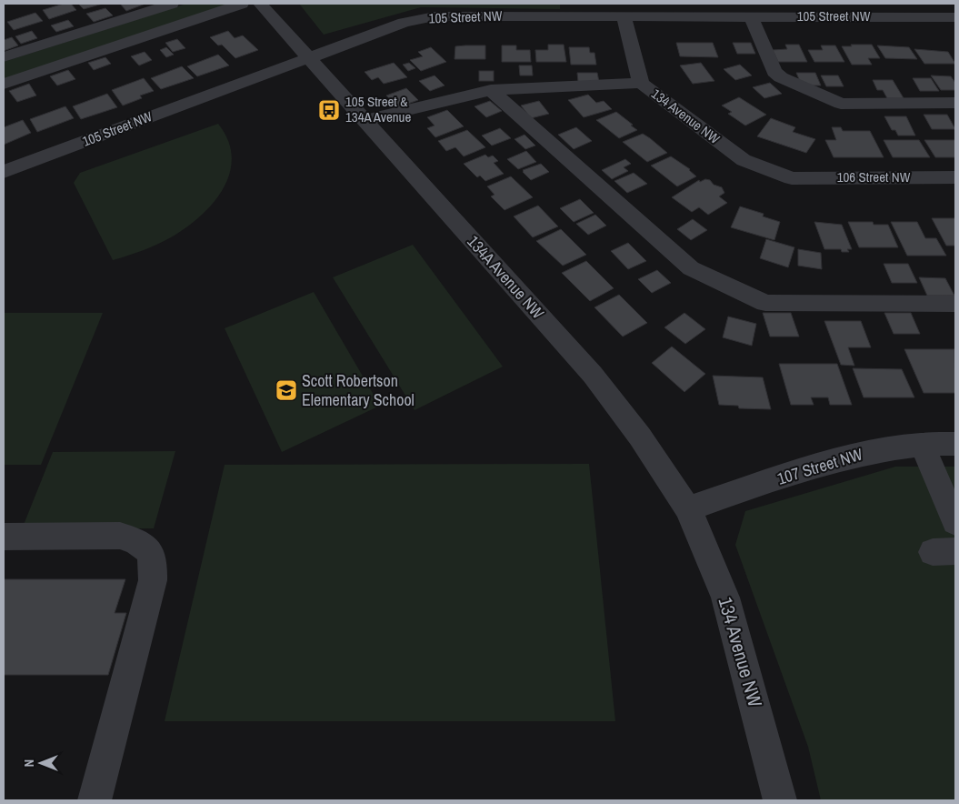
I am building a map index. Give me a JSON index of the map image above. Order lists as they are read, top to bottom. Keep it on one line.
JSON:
{"streets":{"street":["105 Street NW","134 Avenue NW","106 Street NW","134A Avenue NW","107 Street NW"]},"crossings":[["105 Street NW","134 Avenue NW"],["105 Street NW","134A Avenue NW"],["134 Avenue NW","106 Street NW"],["134 Avenue NW","134A Avenue NW"],["134 Avenue NW","107 Street NW"],["134A Avenue NW","107 Street NW"]],"places":{"bus stop":["105 Street & 134A Avenue"],"school or university":["Scott Robertson Elementary School"]},"north":"left"}
